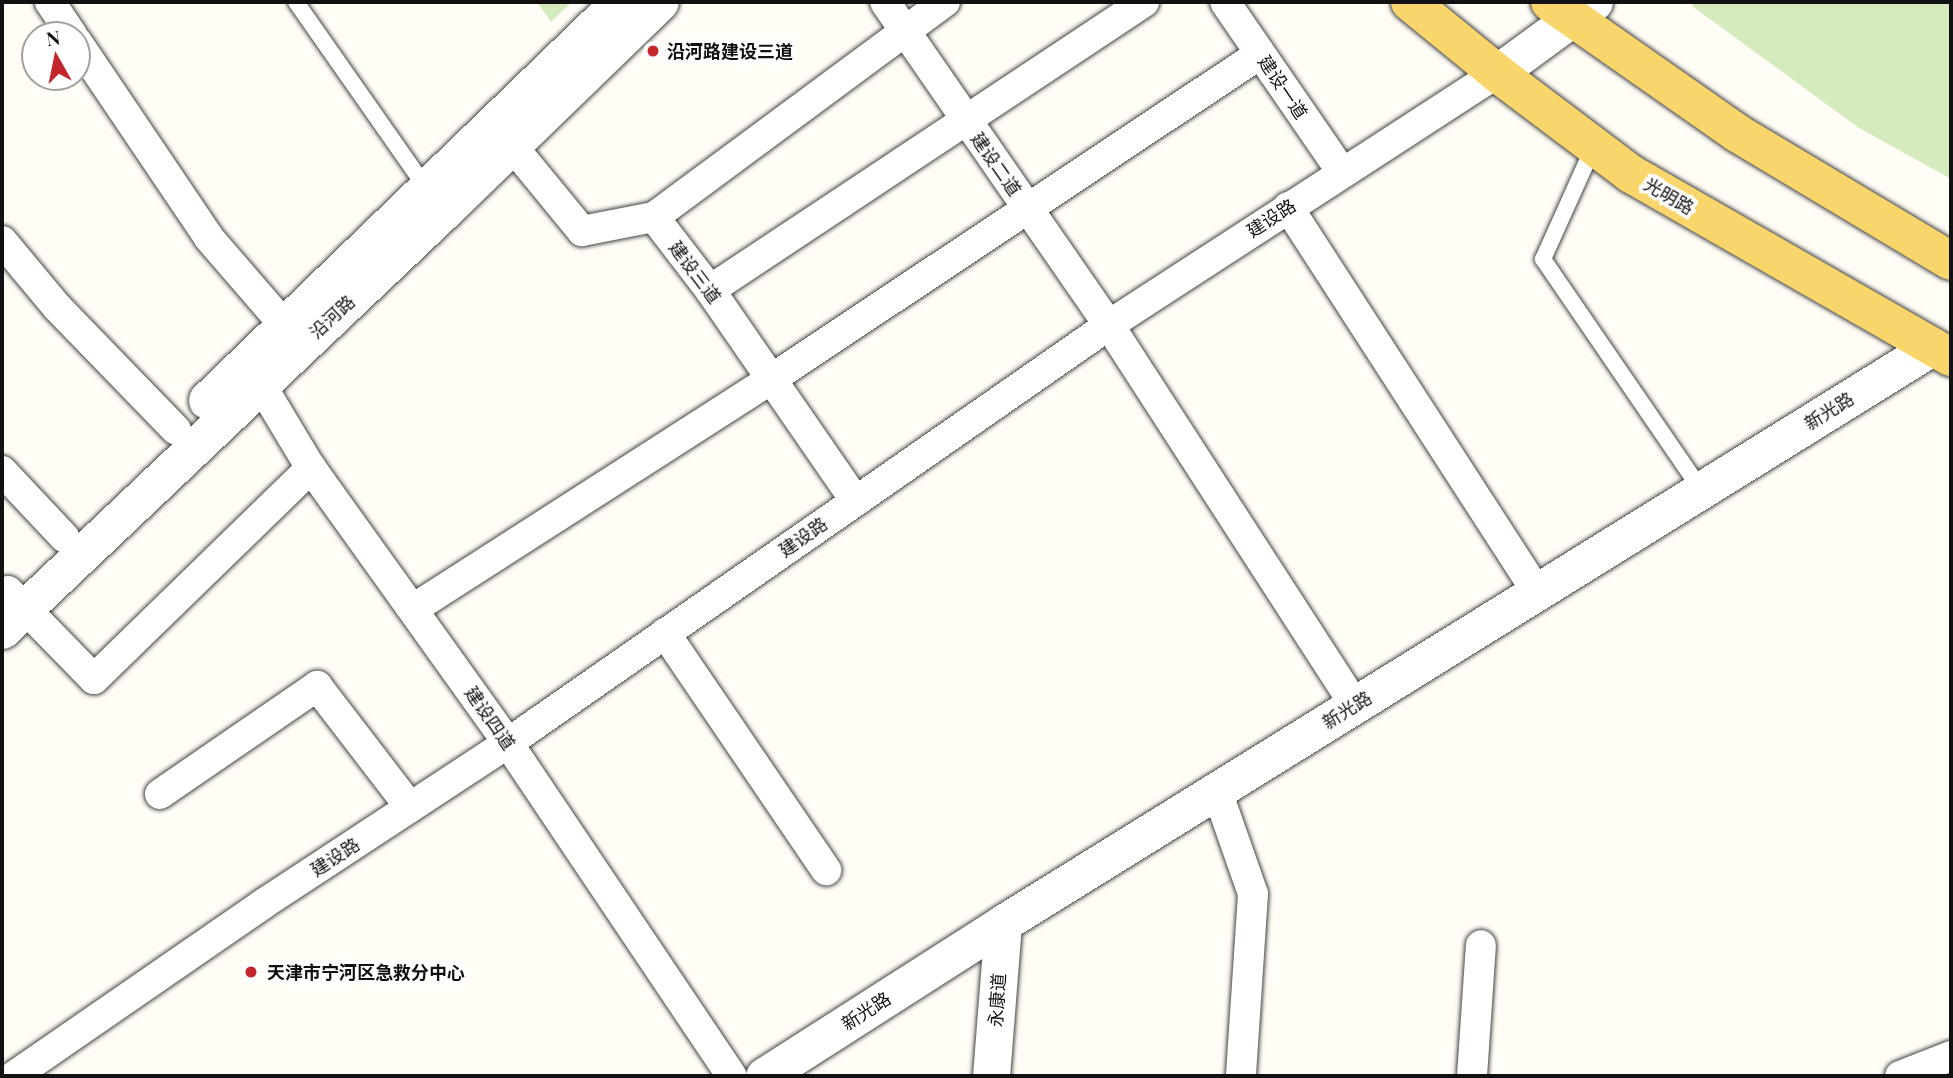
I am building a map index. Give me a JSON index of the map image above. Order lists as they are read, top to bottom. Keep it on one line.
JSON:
{"streets":{"main road":["光明路"],"street":["建设一道","建设二道","建设路","建设三道","沿河路","新光路","建设四道","永康道"]},"crossings":[["建设一道","建设路"],["建设二道","建设路"],["建设二道","新光路"],["光明路","建设路"],["光明路","新光路"],["建设路","建设三道"],["建设路","建设四道"],["沿河路","建设四道"],["新光路","永康道"]],"places":["沿河路建设三道","天津市宁河区急救分中心"],"north":"top"}
